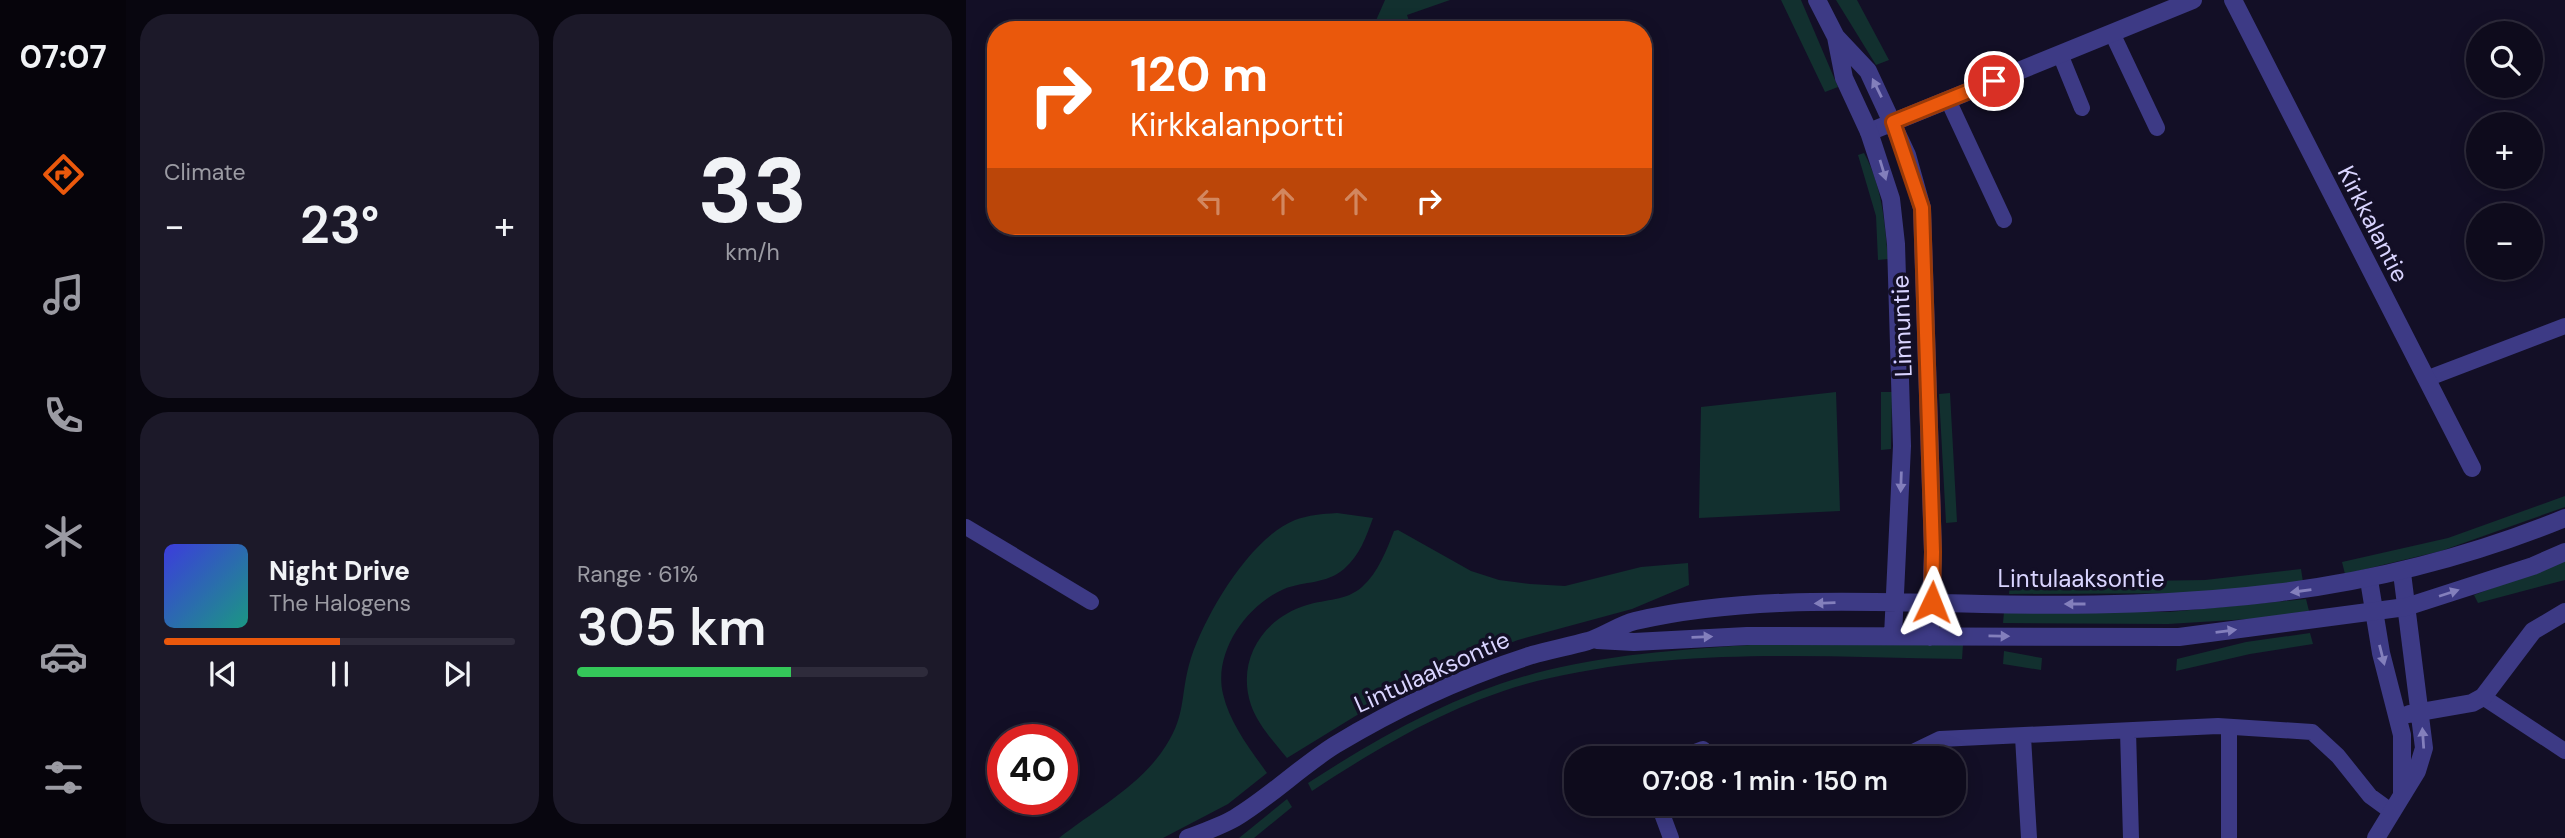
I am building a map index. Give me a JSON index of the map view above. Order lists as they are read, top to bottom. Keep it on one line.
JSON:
{"streets":{"street":["Kirkkalantie","Linnuntie","Lintulaaksontie"]},"crossings":[["Linnuntie","Lintulaaksontie"]],"page":{"tabs":"07:07","tile":["Climate",["33","km/h"],["Range · 61%","305 km"]],"map_buttons":["+","−"],"turn":["120 m","Kirkkalanportti"],"heat":["−","23°","+"],"song":["Night Drive","The Halogens"],"limit":"40","trip":"07:08 · 1 min · 150 m"}}
